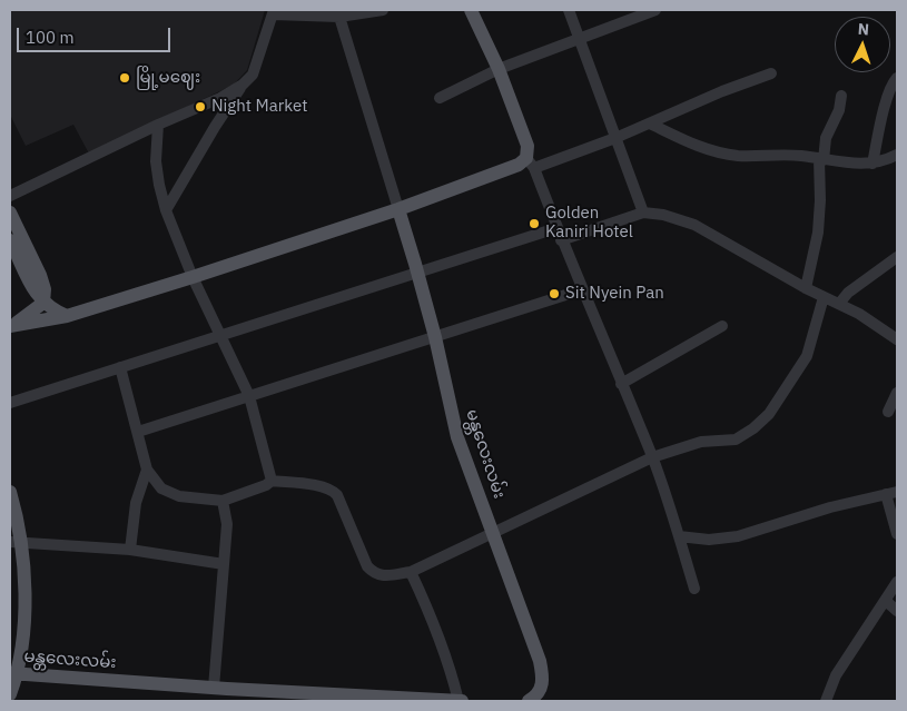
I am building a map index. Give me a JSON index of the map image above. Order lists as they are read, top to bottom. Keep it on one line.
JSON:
{"streets":{"main road":["မန္တလေးလမ်း"]},"places":["မြို့မဈေး","Night Market","Golden Kaniri Hotel","Sit Nyein Pan"],"scale_bar":"100 m","north":"top"}
